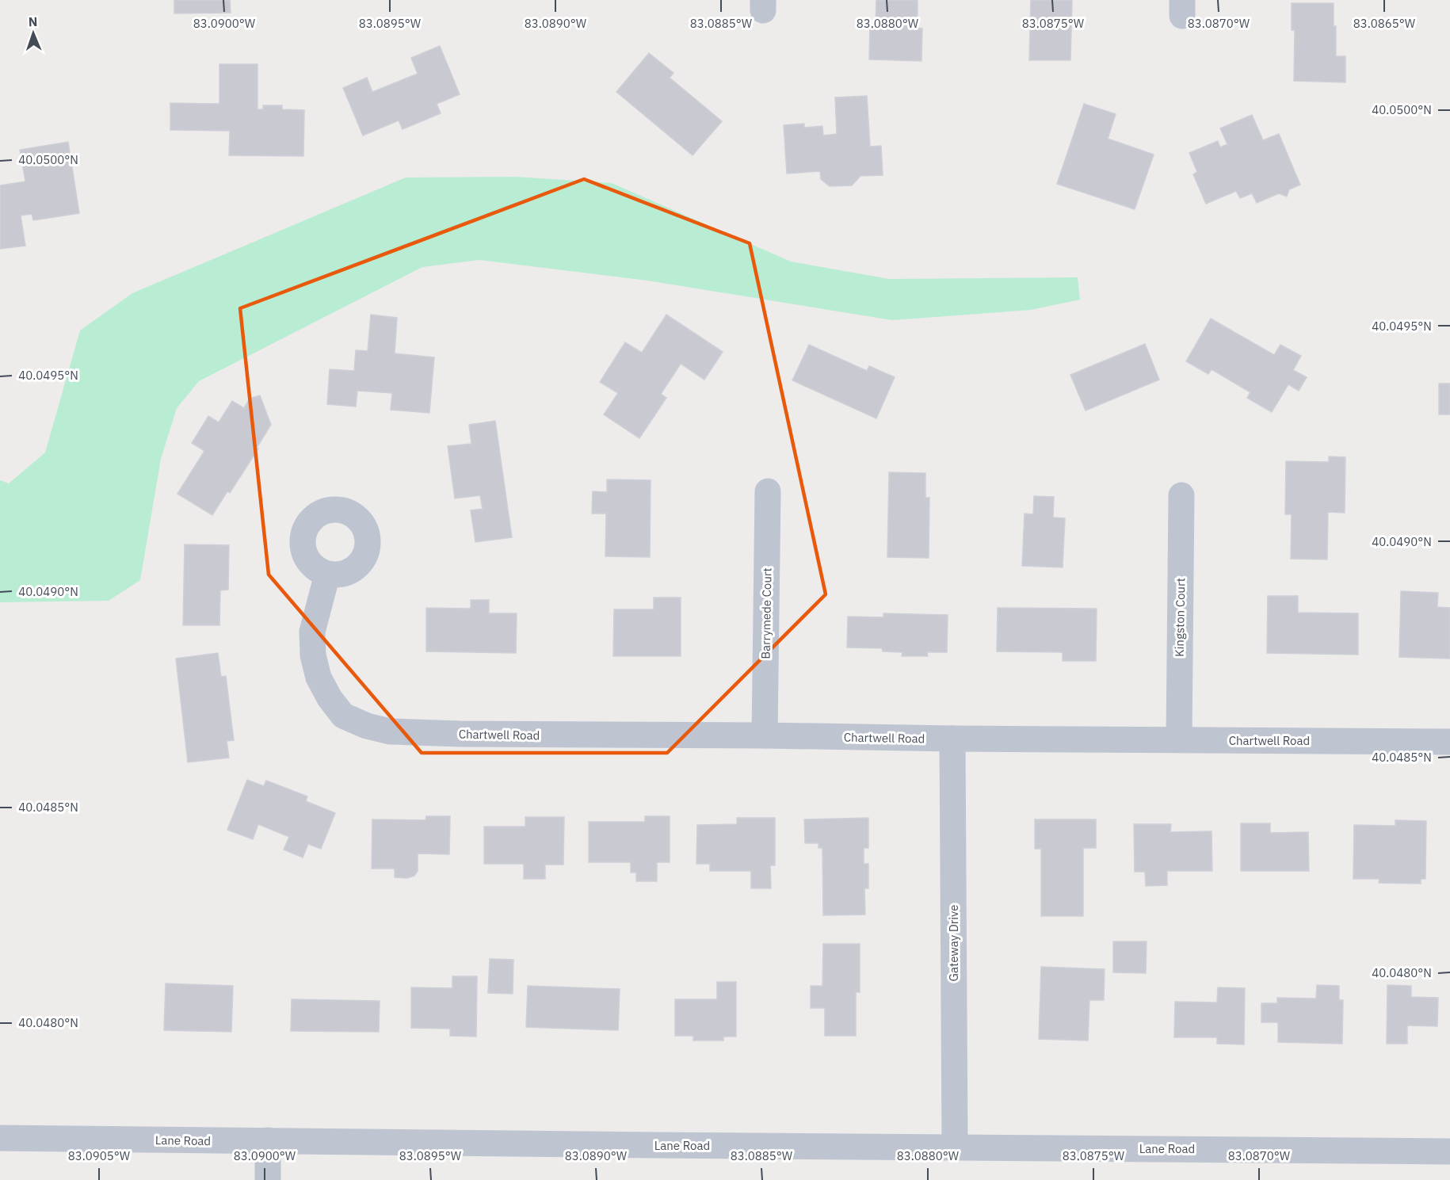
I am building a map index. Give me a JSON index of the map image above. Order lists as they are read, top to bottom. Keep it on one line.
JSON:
{"streets":{"street":["Barrymede Court","Kingston Court","Chartwell Road","Gateway Drive","Lane Road"]},"crossings":[["Barrymede Court","Chartwell Road"],["Kingston Court","Chartwell Road"],["Chartwell Road","Gateway Drive"],["Gateway Drive","Lane Road"]],"north":"top","coordinates":["83.0900°W","83.0895°W","83.0890°W","83.0885°W","83.0880°W","83.0875°W","83.0870°W","83.0865°W","40.0500°N","40.0495°N","40.0490°N","40.0485°N","40.0480°N","83.0905°W"]}
